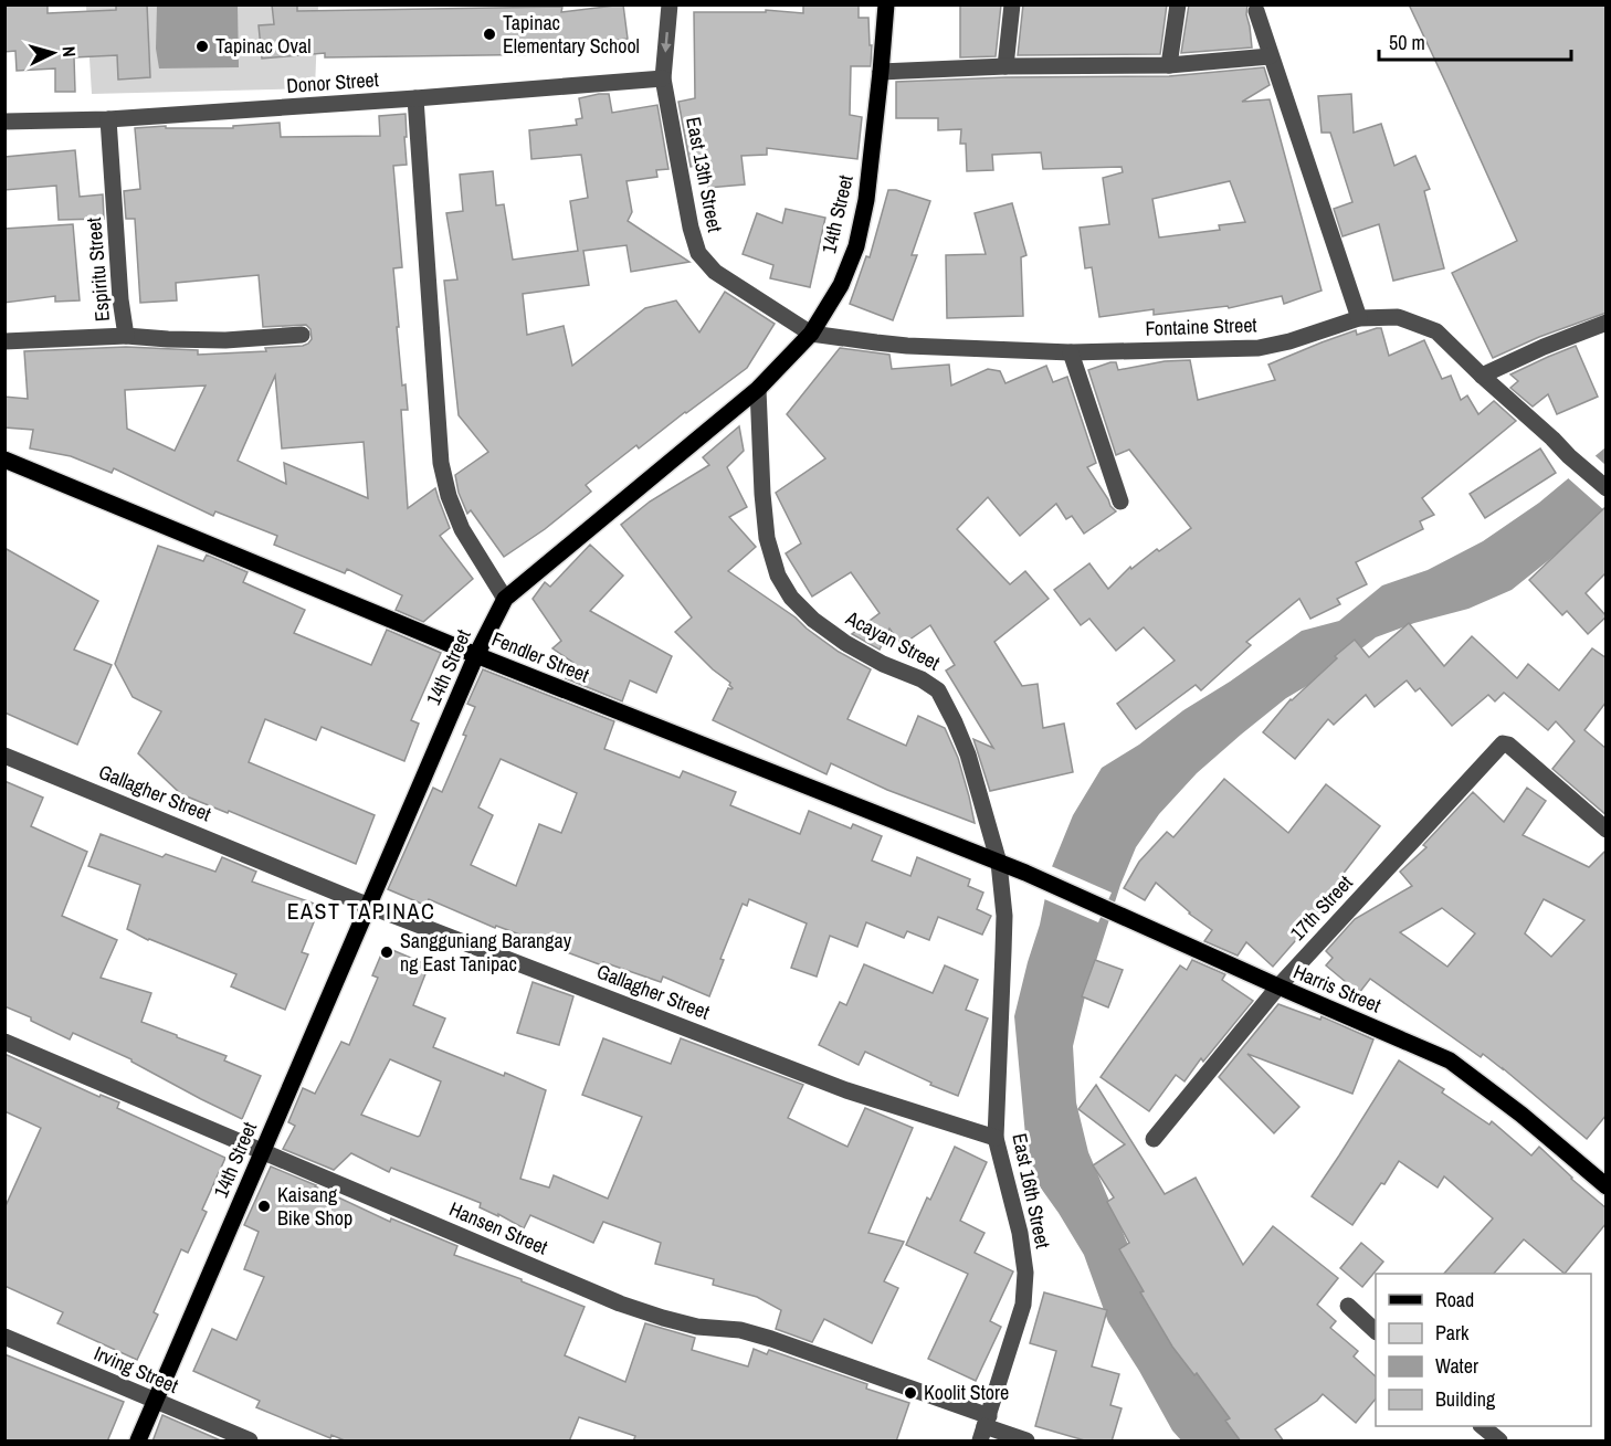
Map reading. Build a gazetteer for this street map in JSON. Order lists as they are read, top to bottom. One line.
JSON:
{"streets":{"main road":["14th Street","Fendler Street","Harris Street"],"street":["Donor Street","East 13th Street","Espiritu Street","Fontaine Street","Acayan Street","Gallagher Street","17th Street","East 16th Street","Hansen Street","Irving Street"]},"crossings":[["Donor Street","East 13th Street"],["Donor Street","Espiritu Street"],["East 13th Street","14th Street"],["East 13th Street","Fontaine Street"],["14th Street","Fontaine Street"],["14th Street","Acayan Street"],["14th Street","Fendler Street"],["14th Street","Gallagher Street"],["14th Street","Hansen Street"],["14th Street","Irving Street"],["Acayan Street","Fendler Street"],["Acayan Street","East 16th Street"],["Fendler Street","Harris Street"],["Fendler Street","East 16th Street"],["Gallagher Street","East 16th Street"],["17th Street","Harris Street"],["East 16th Street","Hansen Street"]],"districts":["EAST TAPINAC"],"places":["Tapinac Elementary School","Tapinac Oval","Sangguniang Barangay ng East Tanipac","Kaisang Bike Shop","Koolit Store"],"legend":["Road","Park","Water","Building"],"scale_bar":"50 m","north":"right"}
